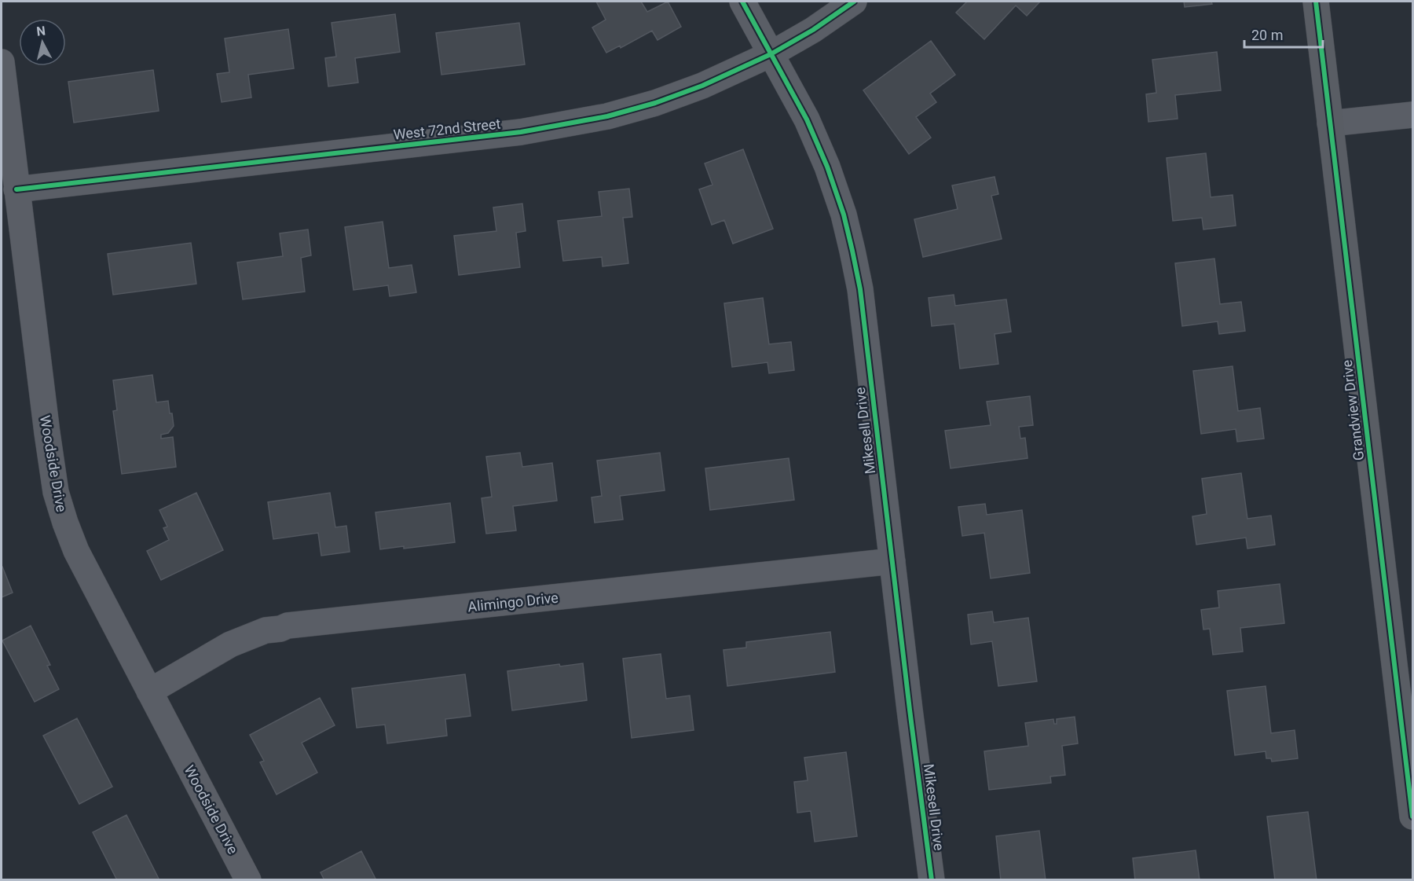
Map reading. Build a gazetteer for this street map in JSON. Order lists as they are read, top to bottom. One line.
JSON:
{"streets":{"main road":["Grandview Drive"],"street":["West 72nd Street","Mikesell Drive","Woodside Drive","Alimingo Drive"]},"crossings":[["West 72nd Street","Mikesell Drive"],["West 72nd Street","Woodside Drive"],["Mikesell Drive","Alimingo Drive"],["Woodside Drive","Alimingo Drive"]],"scale_bar":"20 m","north":"top"}
